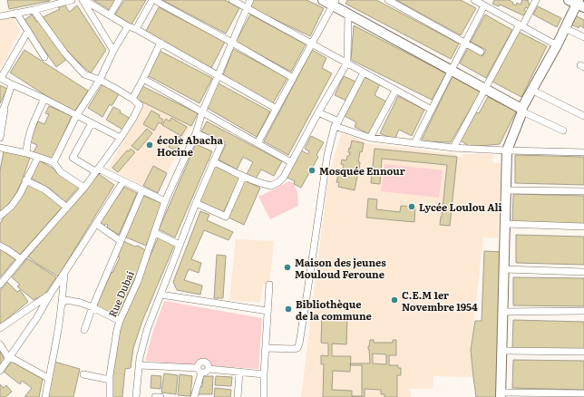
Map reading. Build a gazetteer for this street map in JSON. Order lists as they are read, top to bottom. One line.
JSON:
{"streets":{"street":["Rue Dubai"]},"places":["école Abacha Hocine","Mosquée Ennour","Lycée Loulou Ali","Maison des jeunes Mouloud Feroune","C.E.M 1er Novembre 1954","Bibliothèque de la commune"]}
